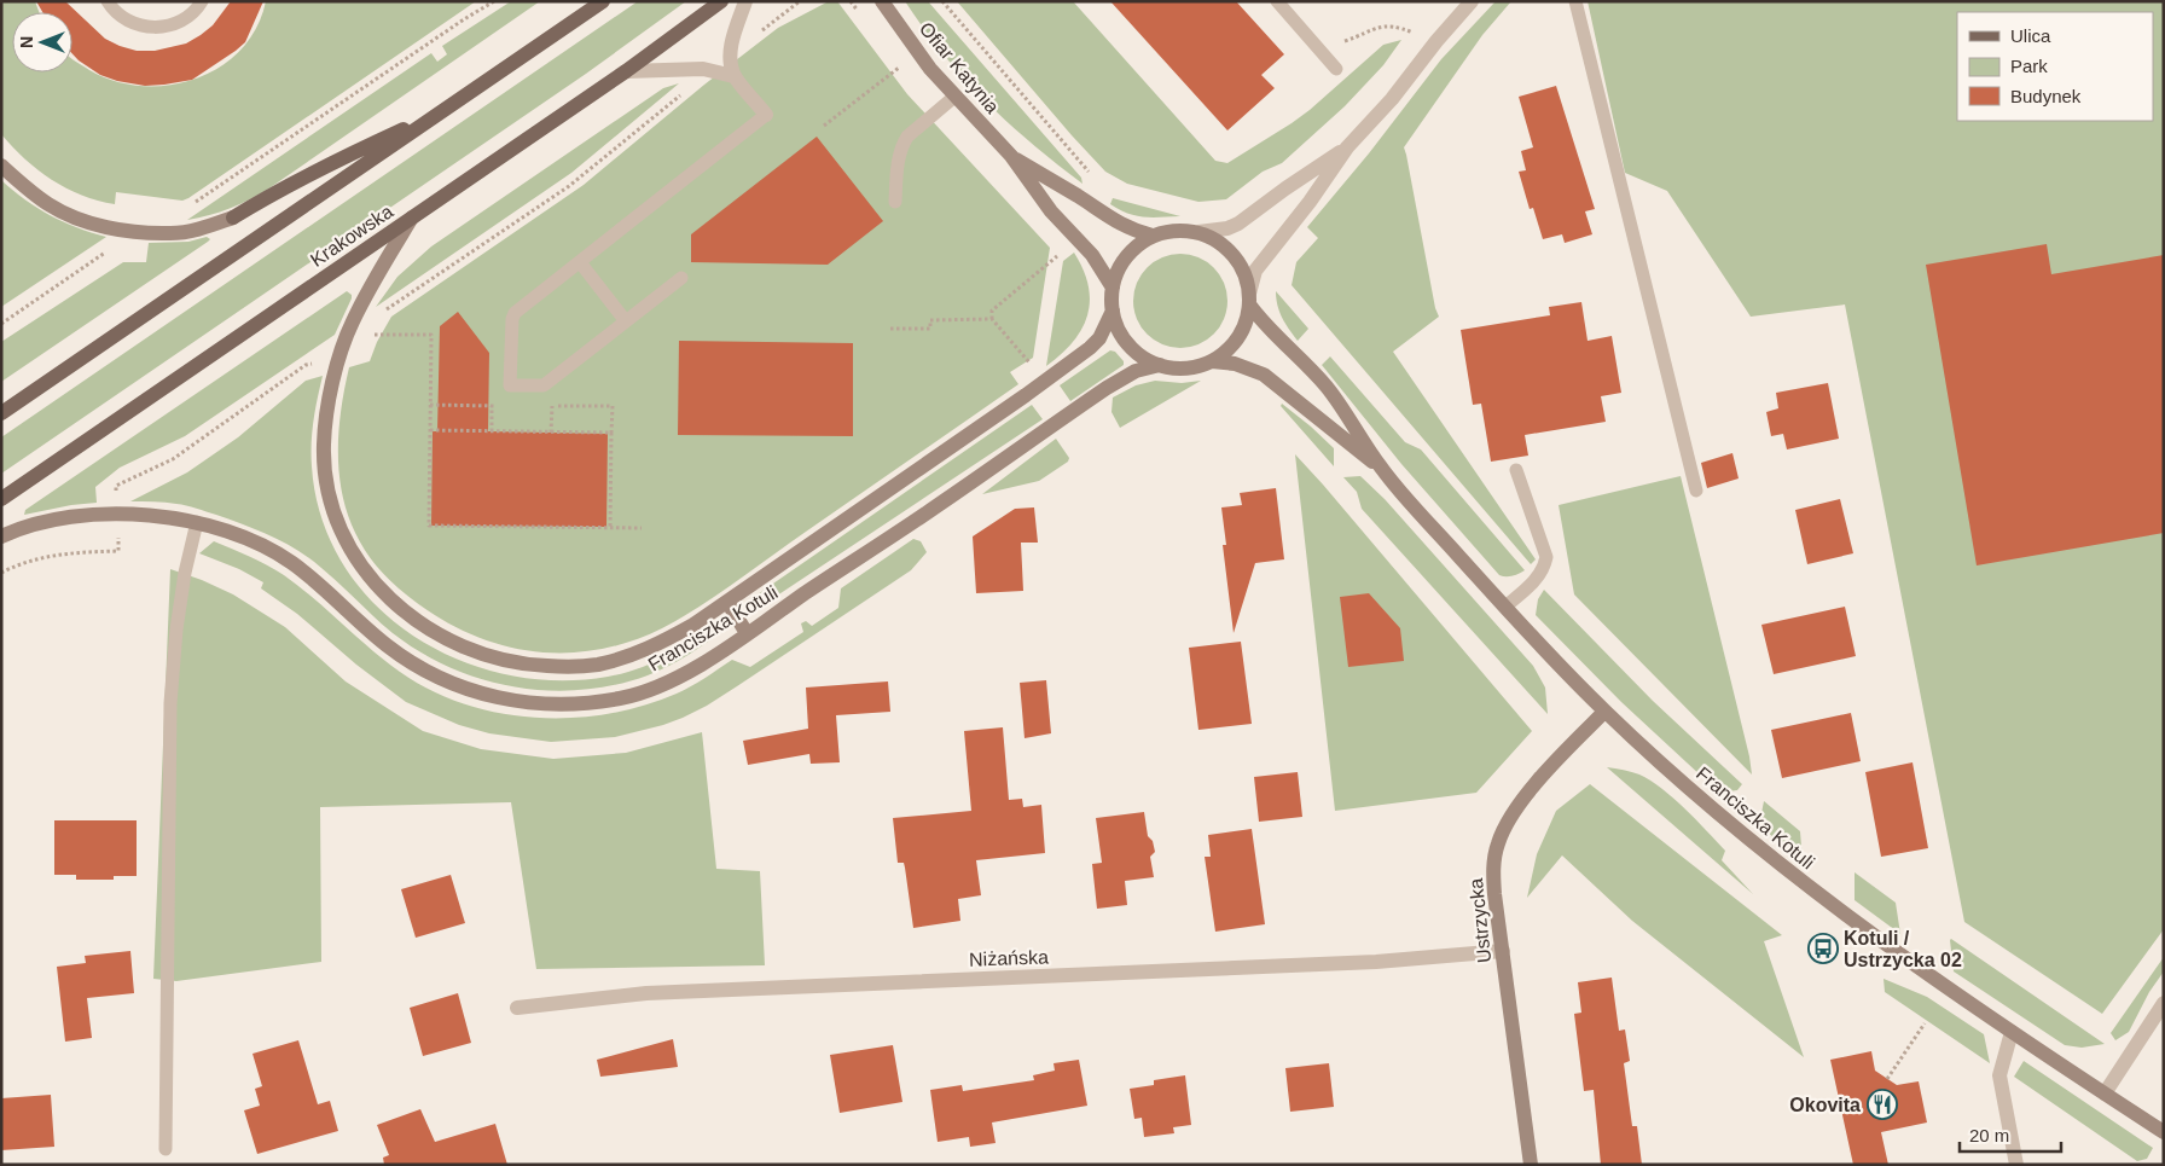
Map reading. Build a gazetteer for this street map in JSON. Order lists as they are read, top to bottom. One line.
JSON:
{"streets":{"main road":["Krakowska"],"street":["Ofiar Katynia","Franciszka Kotuli","Ustrzycka","Niżańska"]},"crossings":[["Ofiar Katynia","Franciszka Kotuli"],["Krakowska","Franciszka Kotuli"],["Franciszka Kotuli","Ustrzycka"],["Ustrzycka","Niżańska"]],"places":{"bus stop":["Kotuli / Ustrzycka 02"],"restaurant":["Okovita"]},"legend":["Ulica","Park","Budynek"],"scale_bar":"20 m","north":"left"}
